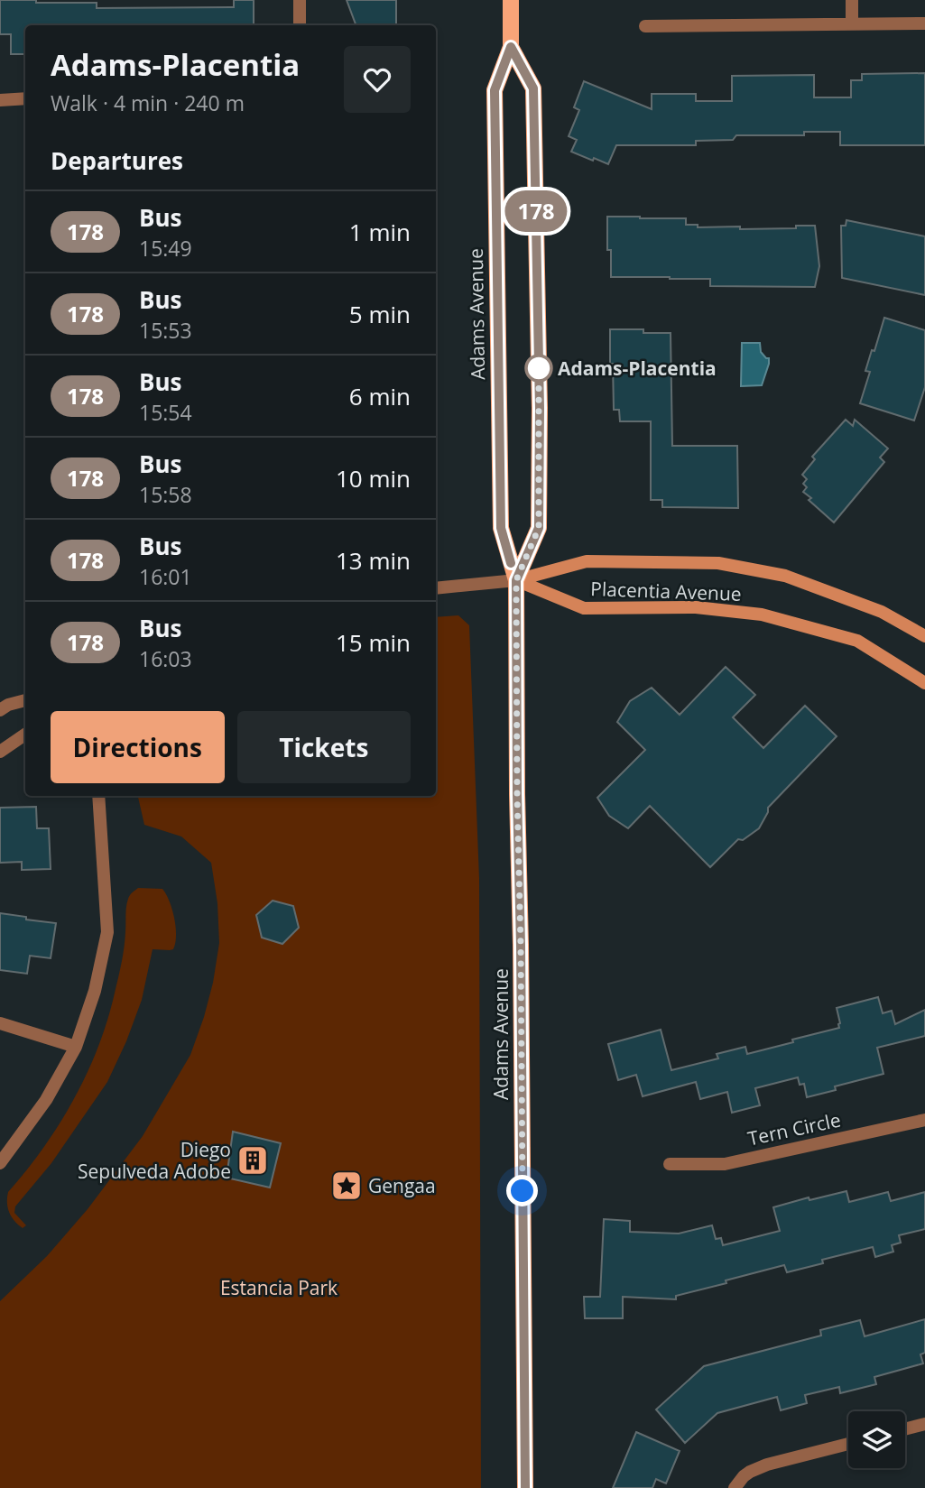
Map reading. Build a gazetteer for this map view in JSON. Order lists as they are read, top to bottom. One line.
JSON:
{"streets":{"main road":["Adams Avenue","Placentia Avenue"],"street":["Tern Circle"]},"crossings":[["Adams Avenue","Placentia Avenue"]],"parks":["Estancia Park"],"places":{"other":["Adams-Placentia"],"building":["Diego Sepulveda Adobe"],"place":["Gengaa"]},"lines":["bus line 178"],"page":{"on_map":"178","heading":[["Adams-Placentia","Walk · 4 min · 240 m"],"Departures"],"list":[{"mark":"178","name":"Bus","note":"15:49","value":"1 min"},{"mark":"178","name":"Bus","note":"15:53","value":"5 min"},{"mark":"178","name":"Bus","note":"15:54","value":"6 min"},{"mark":"178","name":"Bus","note":"15:58","value":"10 min"},{"mark":"178","name":"Bus","note":"16:01","value":"13 min"},{"mark":"178","name":"Bus","note":"16:03","value":"15 min"}],"buttons":["Directions","Tickets"]}}
